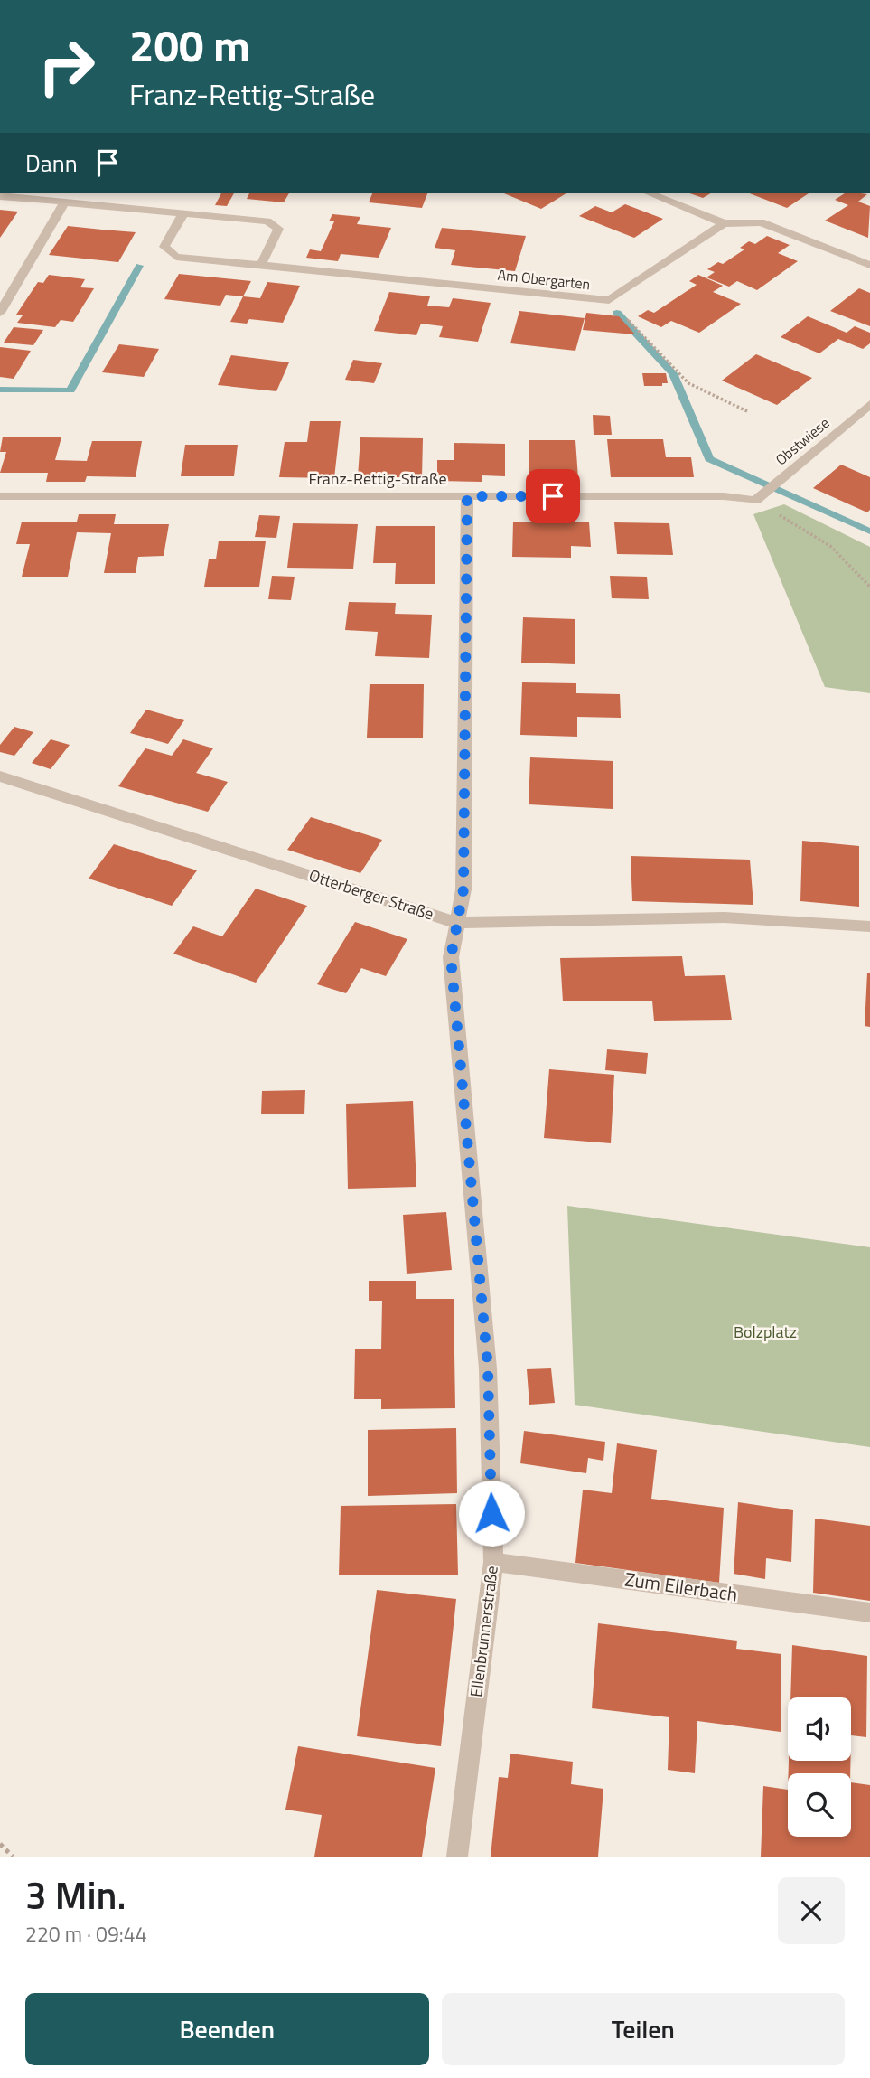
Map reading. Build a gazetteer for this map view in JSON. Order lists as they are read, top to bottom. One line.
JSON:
{"streets":{"street":["Am Obergarten","Obstwiese","Franz-Rettig-Straße","Otterberger Straße","Zum Ellerbach","Ellenbrunnerstraße"]},"crossings":[["Obstwiese","Franz-Rettig-Straße"],["Franz-Rettig-Straße","Ellenbrunnerstraße"],["Otterberger Straße","Ellenbrunnerstraße"],["Zum Ellerbach","Ellenbrunnerstraße"]],"parks":["Bolzplatz"],"page":{"turn":["200 m","Franz-Rettig-Straße"],"then":"Dann","heading":["3 Min.","220 m · 09:44"],"buttons":["Beenden","Teilen"]}}
